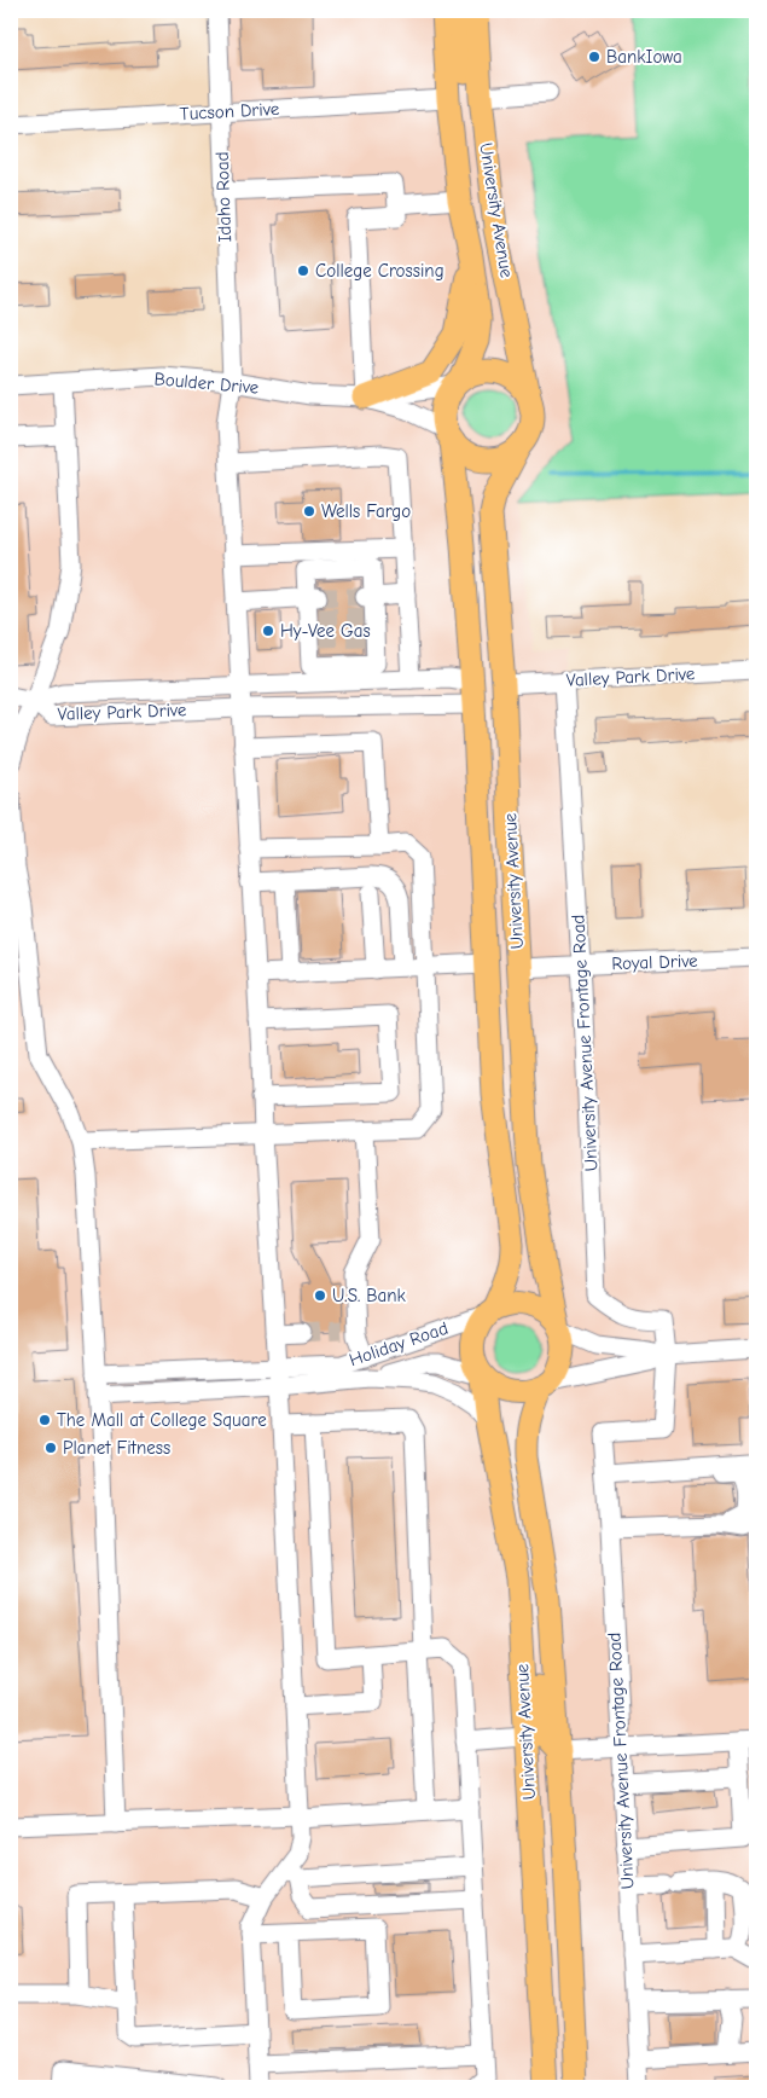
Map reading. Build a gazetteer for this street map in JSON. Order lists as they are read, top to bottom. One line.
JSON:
{"streets":{"main road":["University Avenue"],"street":["Tucson Drive","Idaho Road","Boulder Drive","Valley Park Drive","Royal Drive","University Avenue Frontage Road","Holiday Road"]},"crossings":[["Tucson Drive","Idaho Road"],["Tucson Drive","University Avenue"],["Idaho Road","Boulder Drive"],["Idaho Road","Valley Park Drive"],["Idaho Road","Holiday Road"],["University Avenue","Boulder Drive"],["University Avenue","Valley Park Drive"],["University Avenue","Royal Drive"],["University Avenue","Holiday Road"],["Valley Park Drive","University Avenue Frontage Road"],["Royal Drive","University Avenue Frontage Road"]],"places":["BankIowa","College Crossing","Wells Fargo","Hy-Vee Gas","U.S. Bank","The Mall at College Square","Planet Fitness"]}
